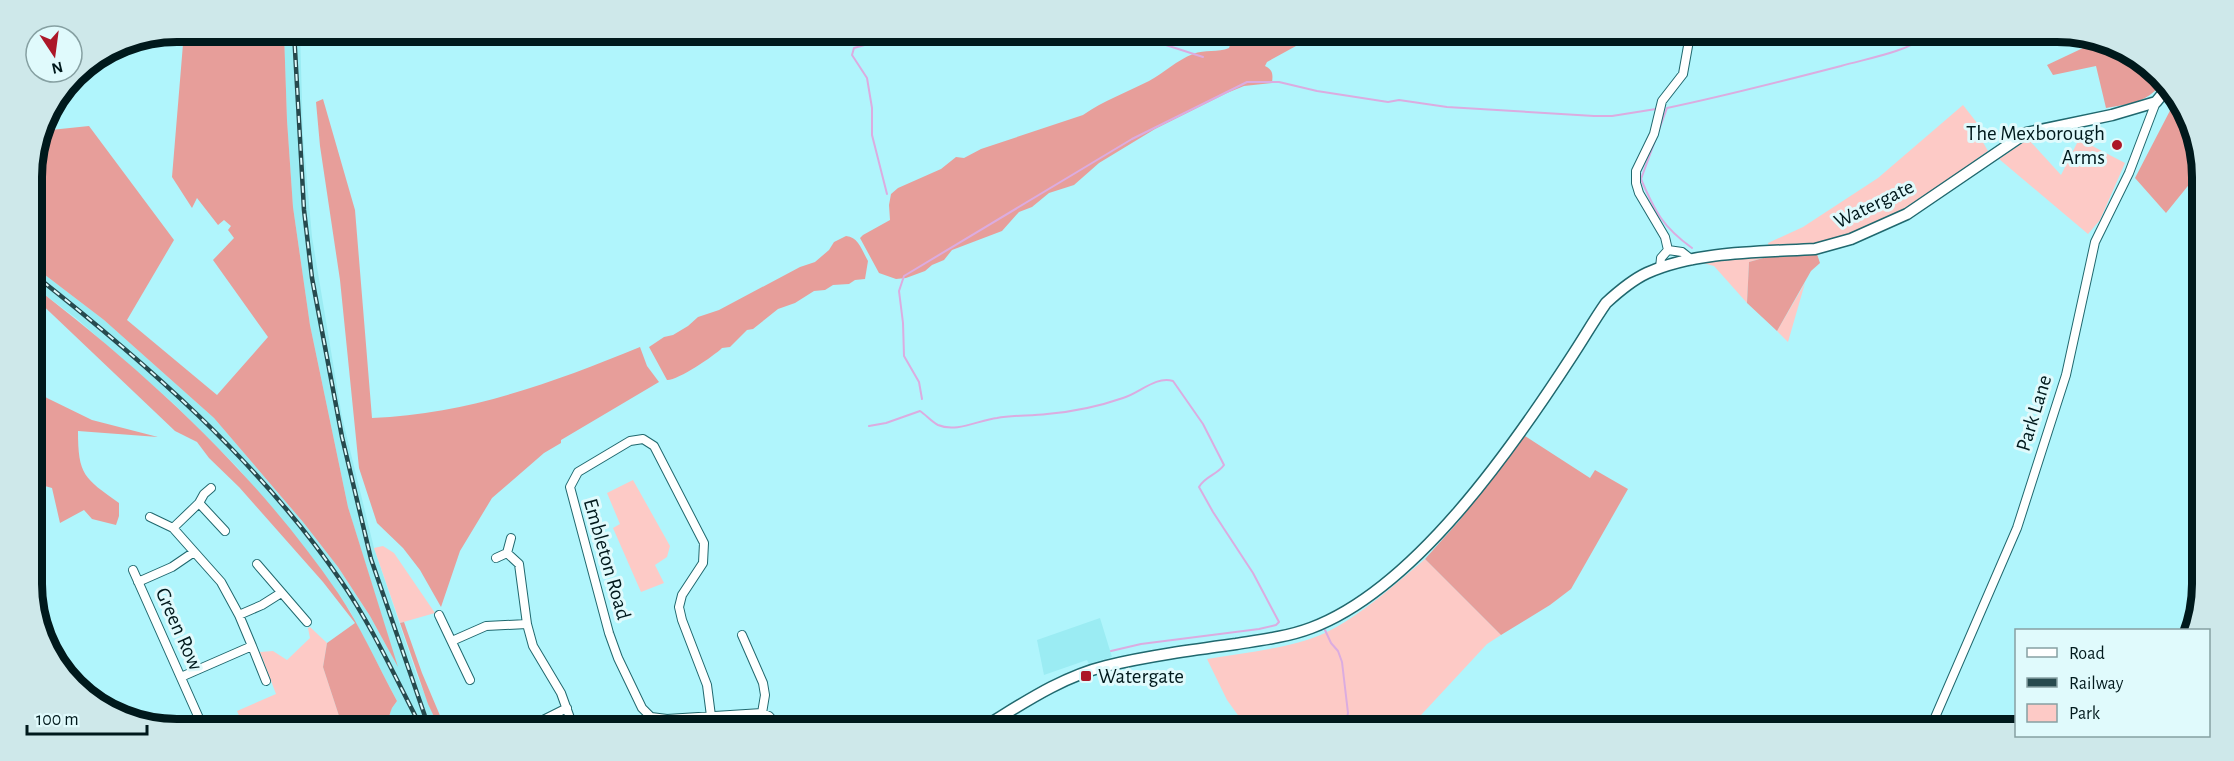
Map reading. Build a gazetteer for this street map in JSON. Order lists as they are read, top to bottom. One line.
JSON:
{"streets":{"main road":["Watergate"],"street":["Park Lane","Embleton Road","Green Row"]},"crossings":[["Watergate","Park Lane"]],"places":{"other":["The Mexborough Arms"],"transit":["Watergate"]},"legend":["Road","Railway","Park"],"scale_bar":"100 m","north":"bottom"}
